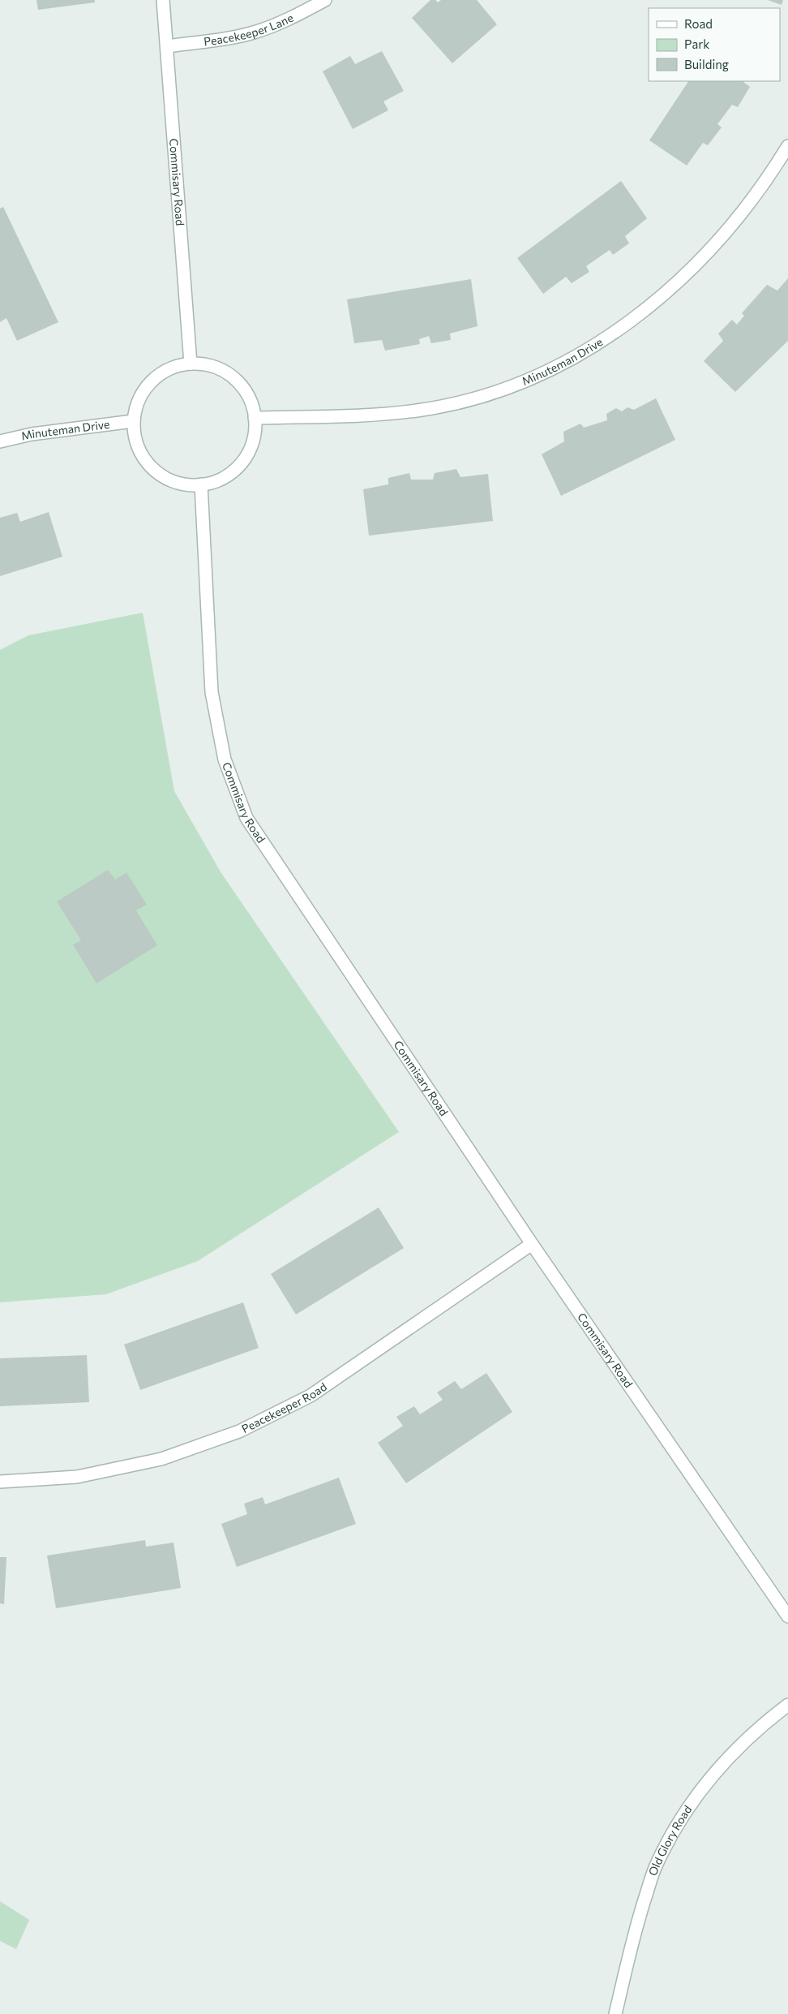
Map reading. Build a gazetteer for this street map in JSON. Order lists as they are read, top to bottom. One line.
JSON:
{"streets":{"street":["Peacekeeper Lane","Commisary Road","Minuteman Drive","Peacekeeper Road","Old Glory Road"]},"crossings":[["Peacekeeper Lane","Commisary Road"],["Commisary Road","Minuteman Drive"],["Commisary Road","Peacekeeper Road"]],"legend":["Road","Park","Building"]}
